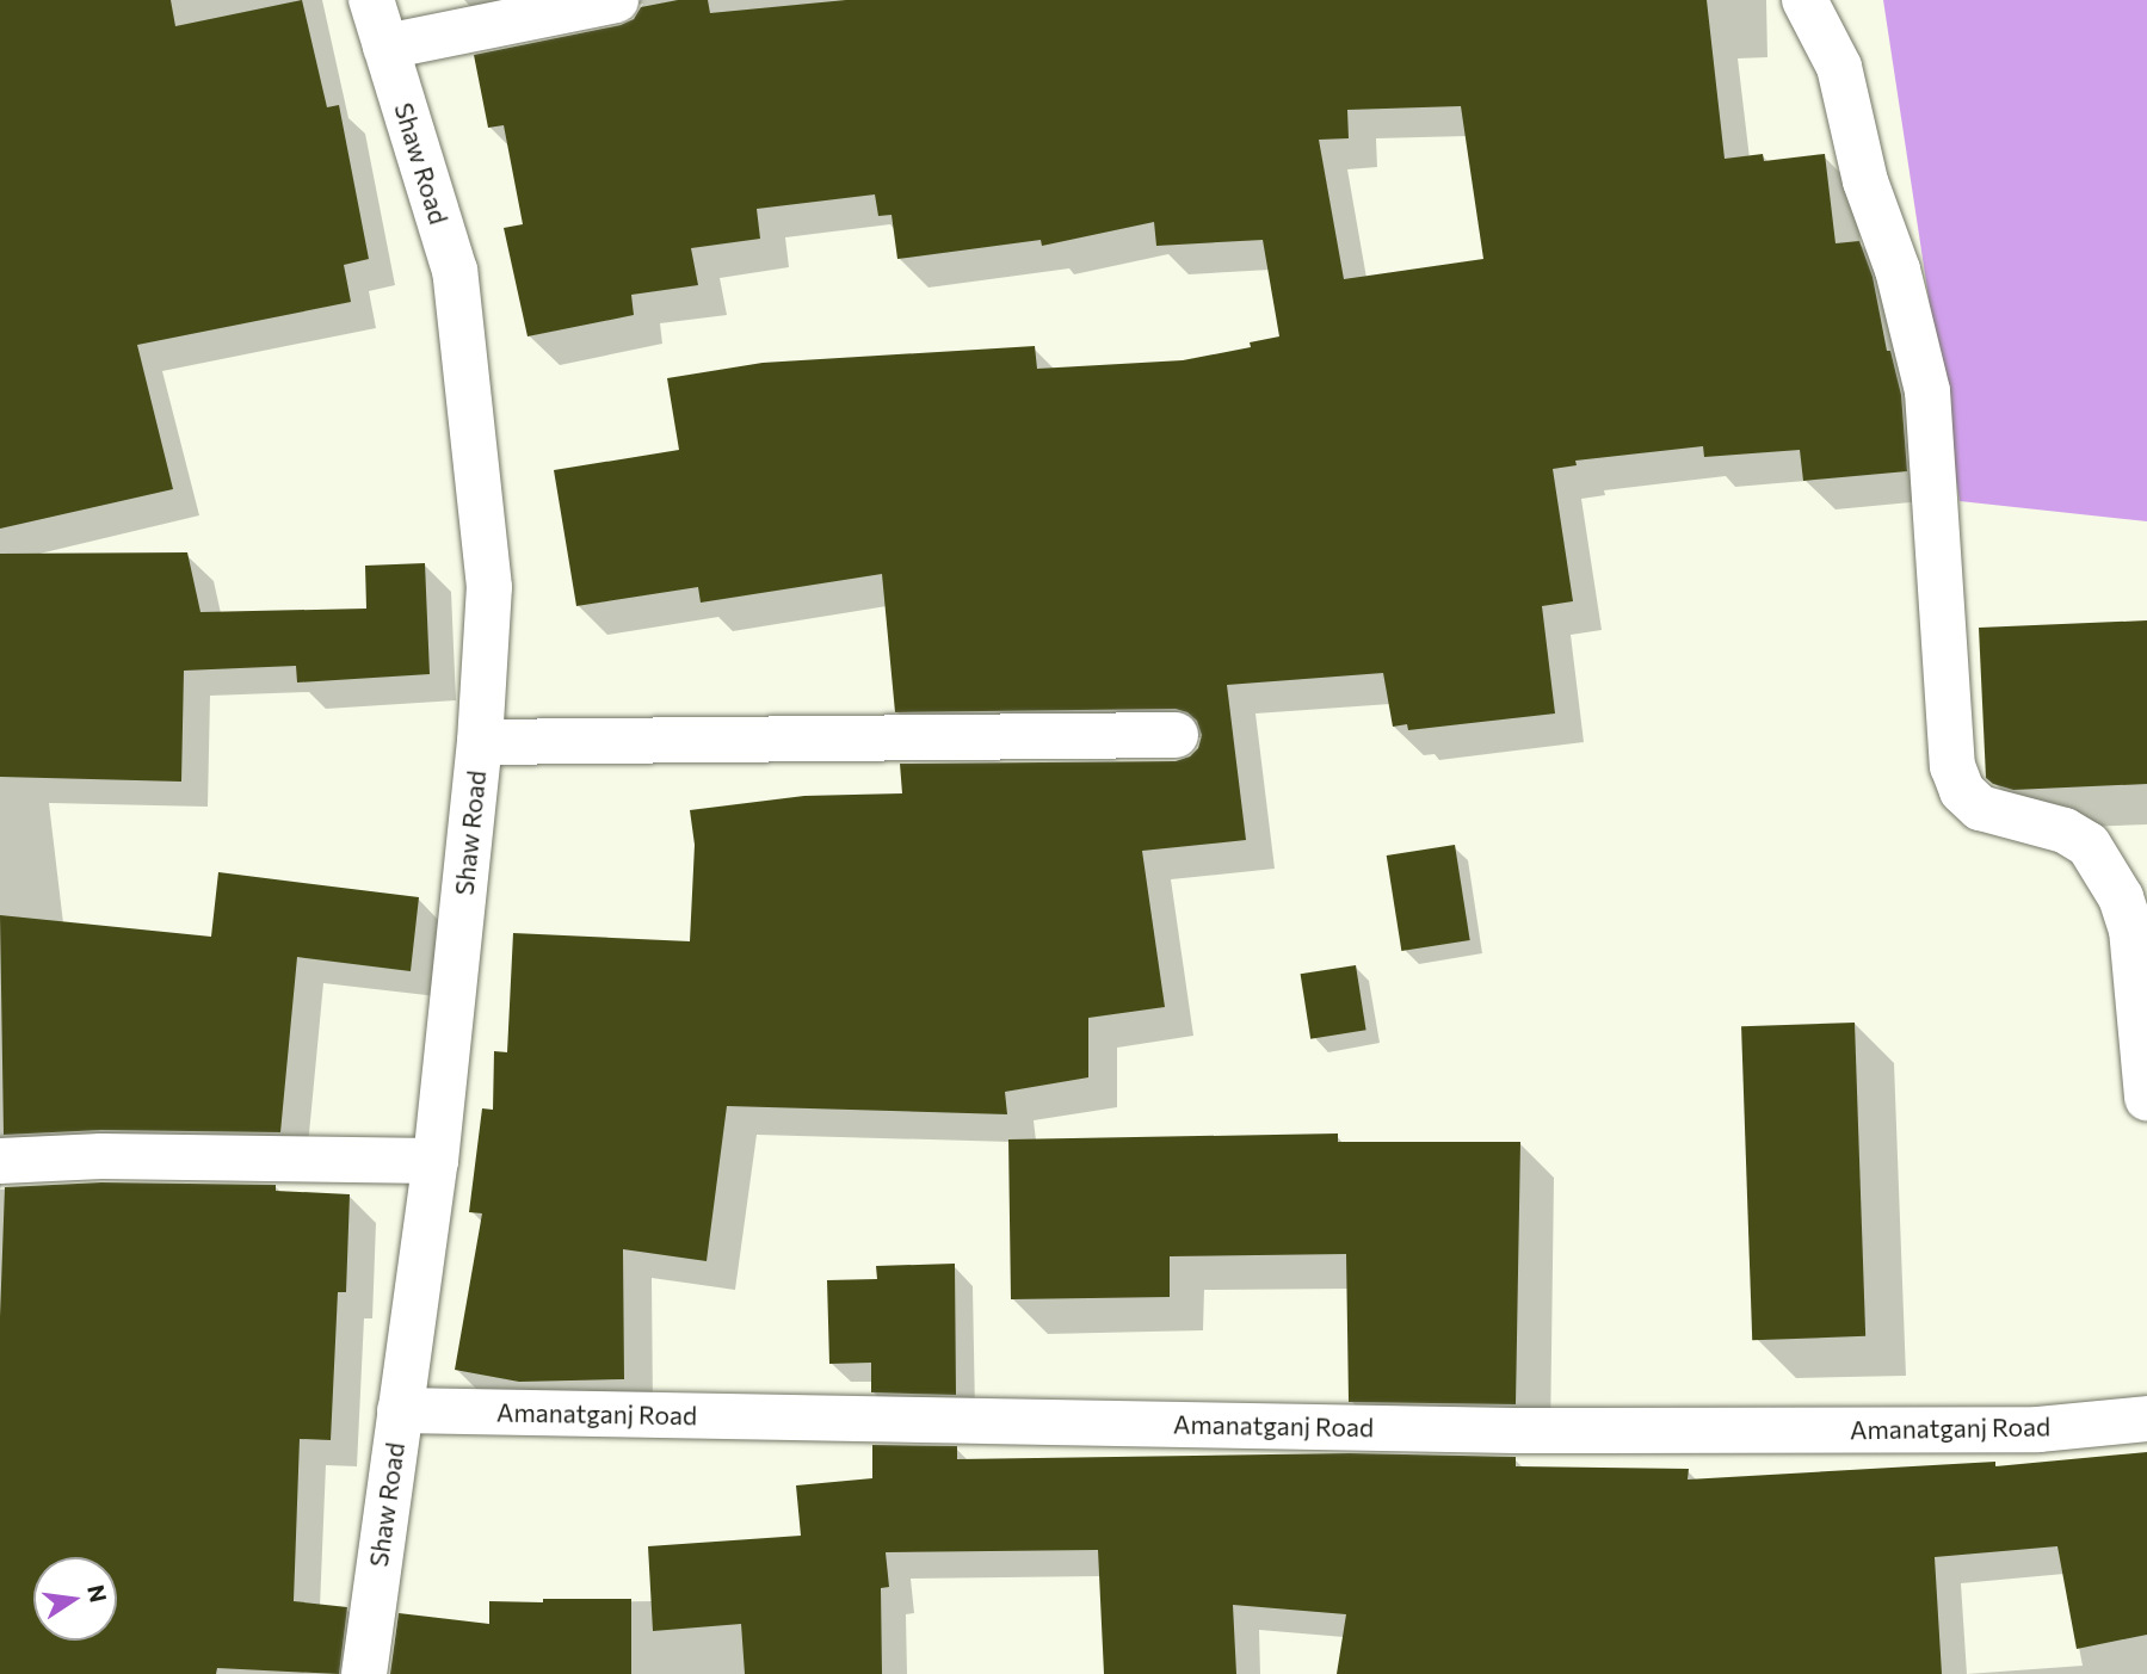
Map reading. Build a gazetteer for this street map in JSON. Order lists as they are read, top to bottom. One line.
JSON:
{"streets":{"main road":["Shaw Road","Amanatganj Road"]},"crossings":[["Shaw Road","Amanatganj Road"]],"north":"right"}
